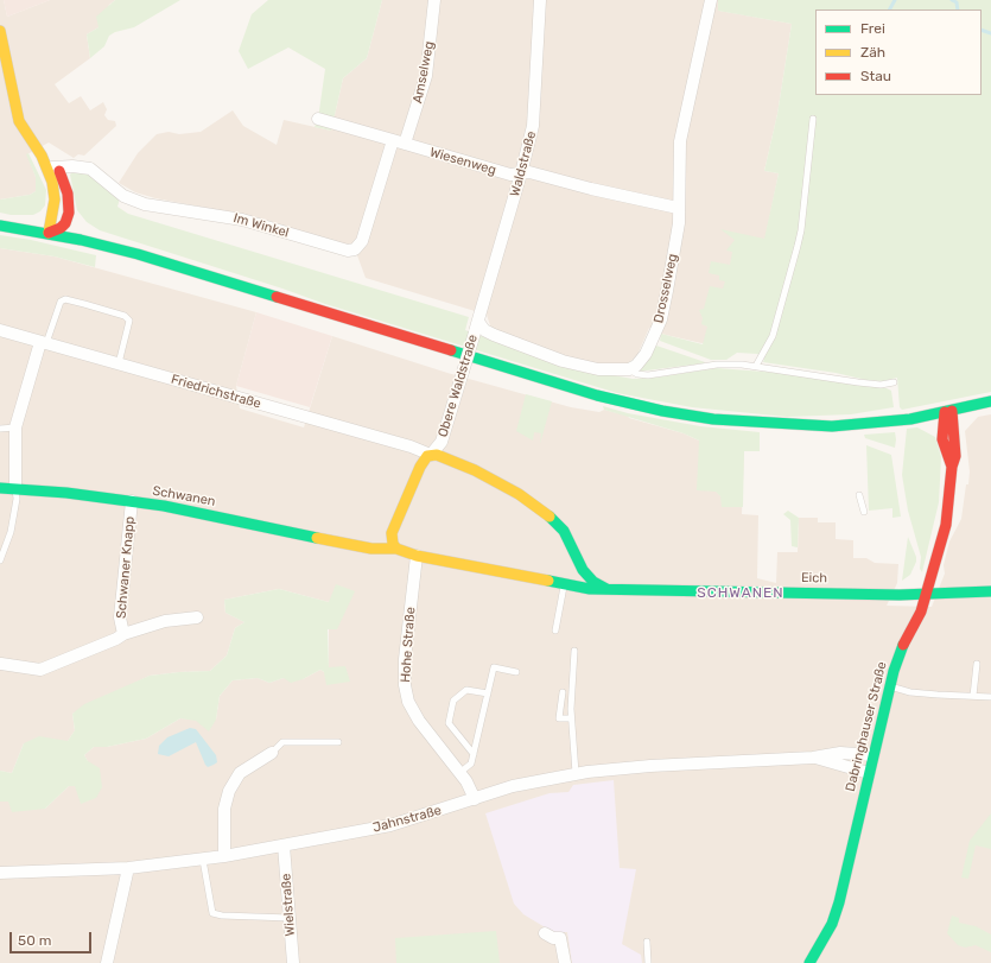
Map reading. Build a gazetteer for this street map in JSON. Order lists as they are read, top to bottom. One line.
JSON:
{"streets":{"main road":["Obere Waldstraße","Schwanen","Eich","Dabringhauser Straße"],"street":["Amselweg","Wiesenweg","Waldstraße","Im Winkel","Drosselweg","Friedrichstraße","Schwaner Knapp","Hohe Straße","Jahnstraße","Wielstraße"]},"crossings":[["Amselweg","Wiesenweg"],["Wiesenweg","Waldstraße"],["Waldstraße","Obere Waldstraße"],["Obere Waldstraße","Friedrichstraße"],["Schwanen","Schwaner Knapp"],["Schwanen","Eich"],["Schwanen","Hohe Straße"],["Eich","Dabringhauser Straße"],["Hohe Straße","Jahnstraße"],["Dabringhauser Straße","Jahnstraße"],["Jahnstraße","Wielstraße"]],"districts":["SCHWANEN"],"legend":["Frei","Zäh","Stau"],"scale_bar":"50 m"}
